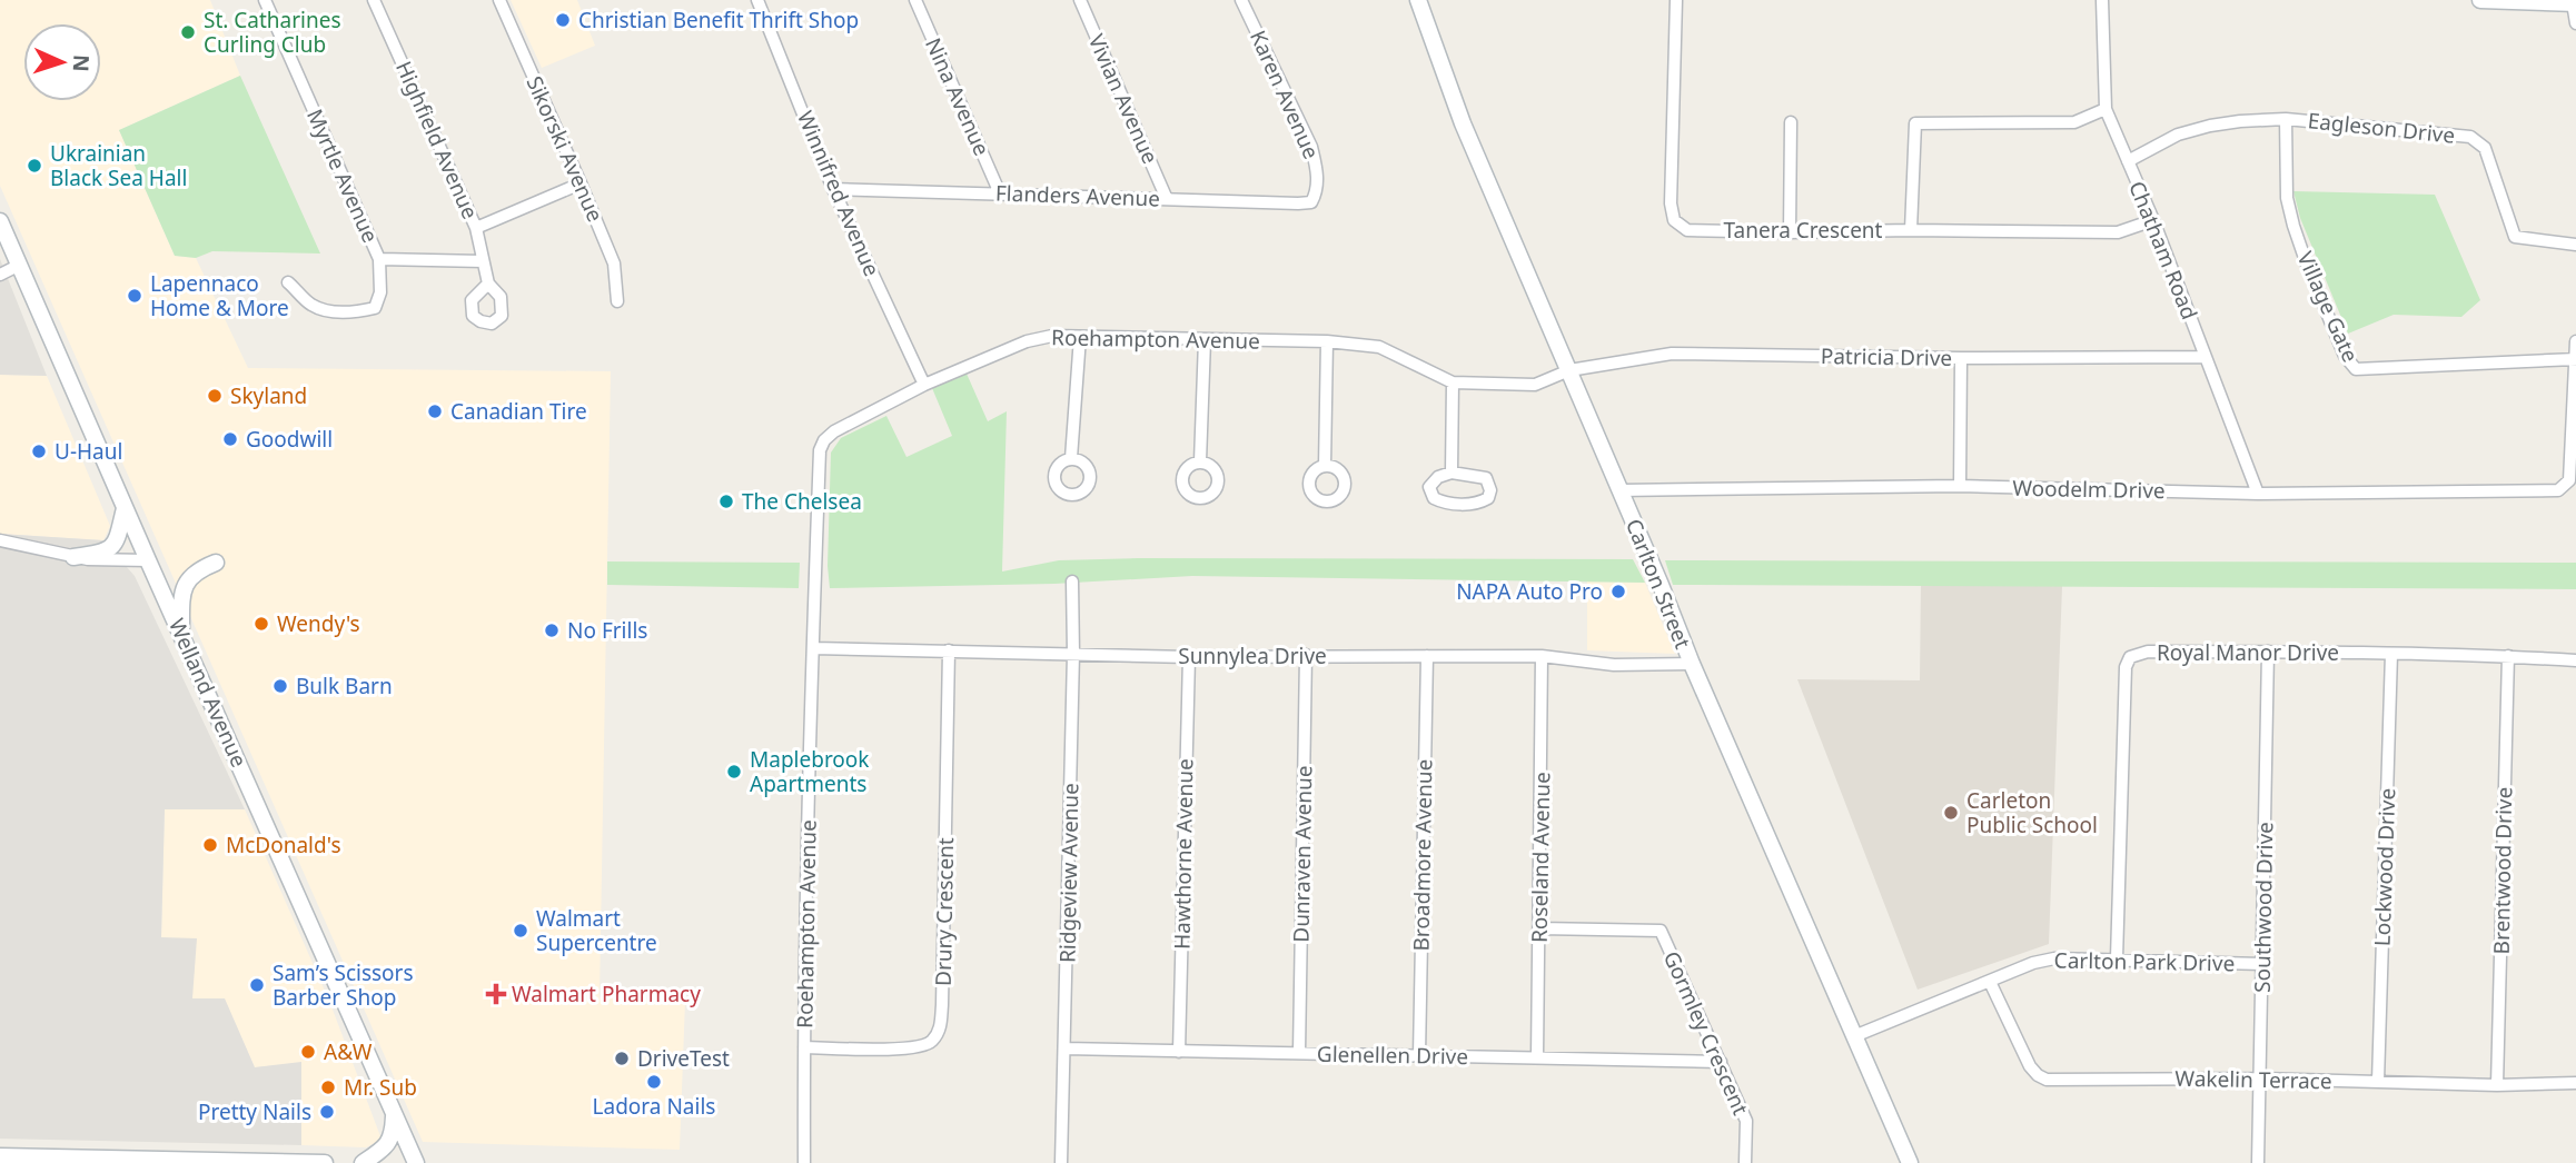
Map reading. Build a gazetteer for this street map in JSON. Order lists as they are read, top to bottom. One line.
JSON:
{"streets":{"main road":["Carlton Street","Welland Avenue"],"street":["Karen Avenue","Nina Avenue","Vivian Avenue","Eagleson Drive","Highfield Avenue","Sikorski Avenue","Myrtle Avenue","Winnifred Avenue","Flanders Avenue","Tanera Crescent","Chatham Road","Village Gate","Roehampton Avenue","Patricia Drive","Woodelm Drive","Royal Manor Drive","Sunnylea Drive","Hawthorne Avenue","Dunraven Avenue","Broadmore Avenue","Roseland Avenue","Lockwood Drive","Brentwood Drive","Ridgeview Avenue","Southwood Drive","Drury Crescent","Carlton Park Drive","Gormley Crescent","Glenellen Drive","Wakelin Terrace"]},"crossings":[["Karen Avenue","Flanders Avenue"],["Nina Avenue","Flanders Avenue"],["Vivian Avenue","Flanders Avenue"],["Eagleson Drive","Chatham Road"],["Eagleson Drive","Village Gate"],["Winnifred Avenue","Flanders Avenue"],["Winnifred Avenue","Roehampton Avenue"],["Tanera Crescent","Chatham Road"],["Chatham Road","Patricia Drive"],["Chatham Road","Woodelm Drive"],["Village Gate","Woodelm Drive"],["Roehampton Avenue","Patricia Drive"],["Roehampton Avenue","Carlton Street"],["Roehampton Avenue","Sunnylea Drive"],["Roehampton Avenue","Drury Crescent"],["Patricia Drive","Carlton Street"],["Woodelm Drive","Carlton Street"],["Carlton Street","Sunnylea Drive"],["Carlton Street","Carlton Park Drive"],["Royal Manor Drive","Lockwood Drive"],["Royal Manor Drive","Brentwood Drive"],["Royal Manor Drive","Southwood Drive"],["Royal Manor Drive","Carlton Park Drive"],["Sunnylea Drive","Hawthorne Avenue"],["Sunnylea Drive","Dunraven Avenue"],["Sunnylea Drive","Broadmore Avenue"],["Sunnylea Drive","Roseland Avenue"],["Sunnylea Drive","Ridgeview Avenue"],["Sunnylea Drive","Drury Crescent"],["Hawthorne Avenue","Glenellen Drive"],["Dunraven Avenue","Glenellen Drive"],["Broadmore Avenue","Glenellen Drive"],["Roseland Avenue","Gormley Crescent"],["Roseland Avenue","Glenellen Drive"],["Lockwood Drive","Wakelin Terrace"],["Brentwood Drive","Wakelin Terrace"],["Ridgeview Avenue","Glenellen Drive"],["Southwood Drive","Carlton Park Drive"],["Southwood Drive","Wakelin Terrace"],["Carlton Park Drive","Wakelin Terrace"],["Gormley Crescent","Glenellen Drive"]],"places":{"other":["Christian Benefit Thrift Shop","St. Catharines Curling Club","Ukrainian Black Sea Hall","Lapennaco Home & More","Skyland","Canadian Tire","Goodwill","U-Haul","The Chelsea","NAPA Auto Pro","Wendy's","No Frills","Bulk Barn","Maplebrook Apartments","Carleton Public School","McDonald's","Walmart Supercentre","Sam’s Scissors Barber Shop","A&W","DriveTest","Ladora Nails","Mr. Sub","Pretty Nails"],"health":["Walmart Pharmacy"]},"north":"right"}
